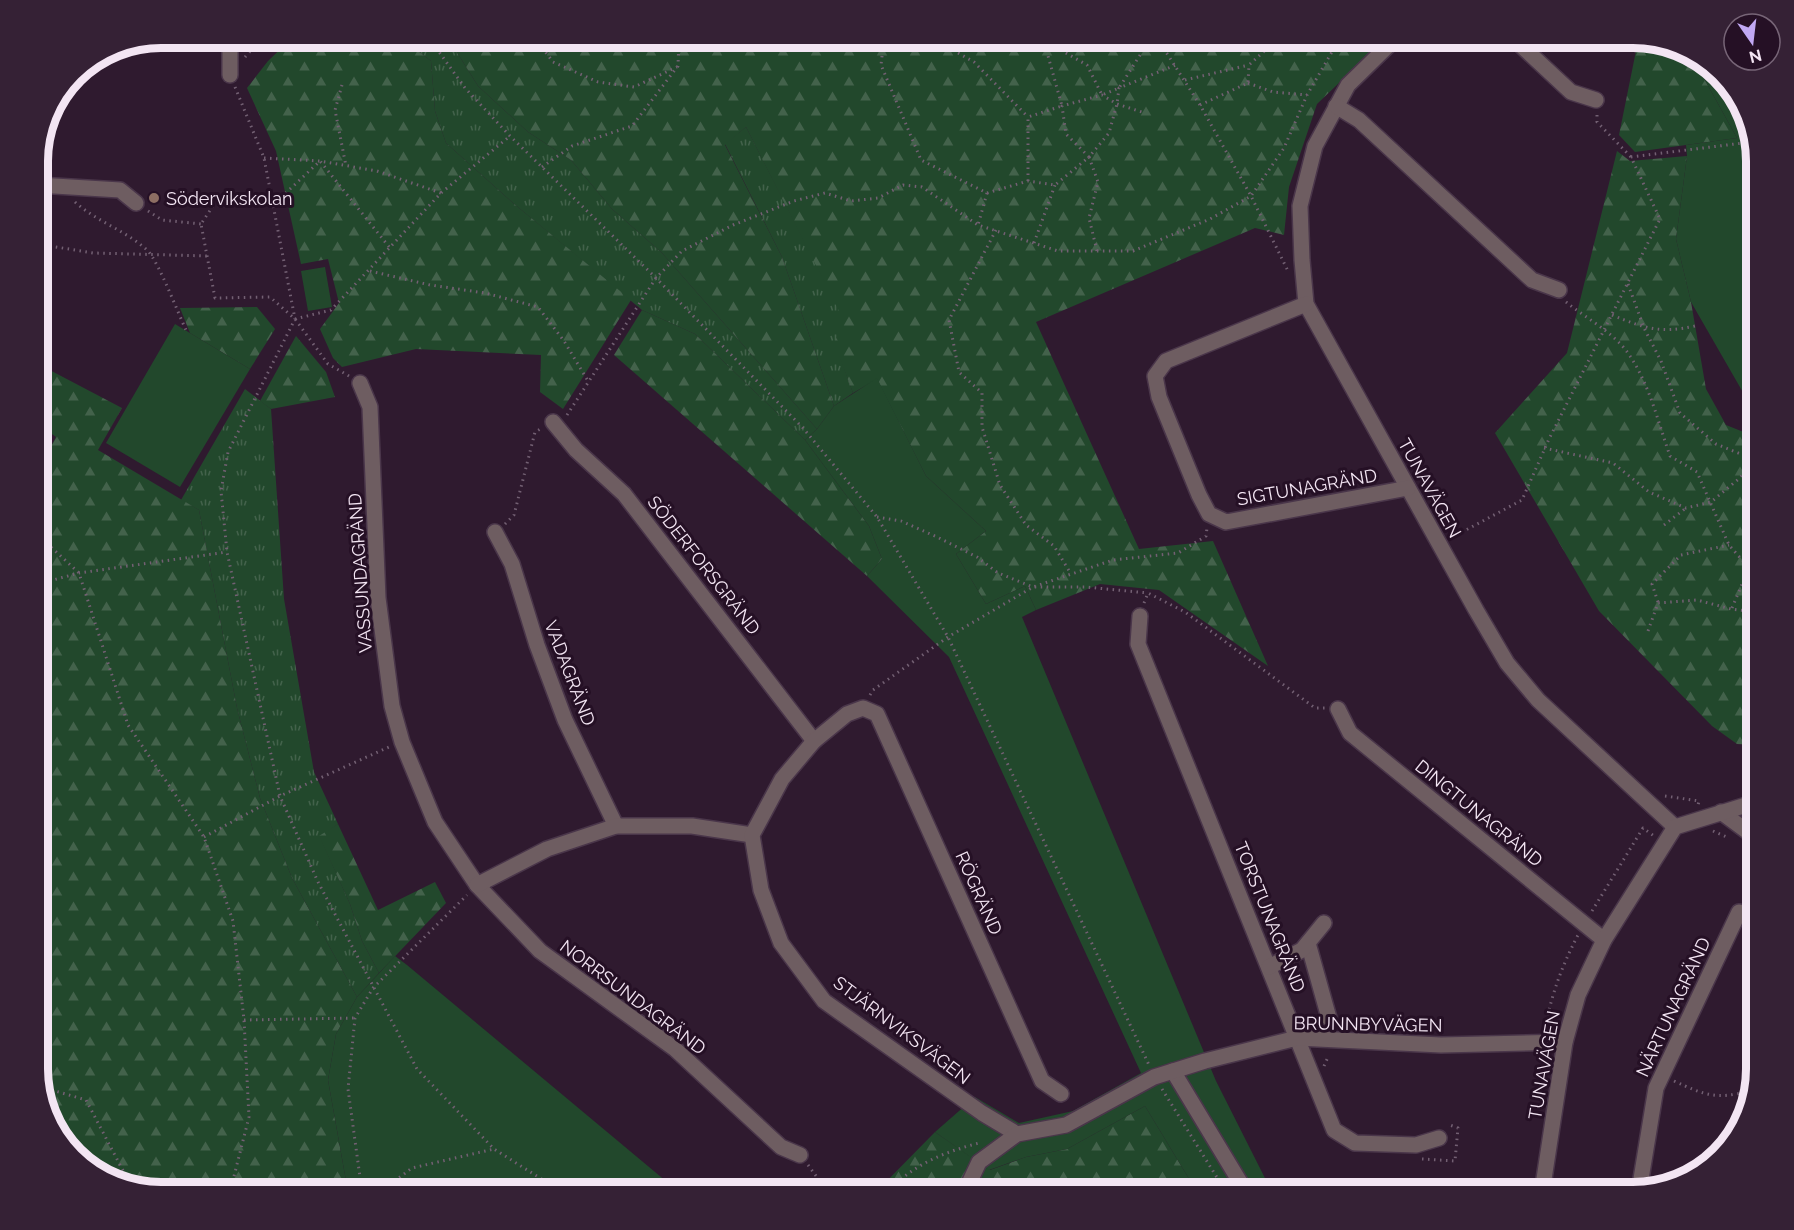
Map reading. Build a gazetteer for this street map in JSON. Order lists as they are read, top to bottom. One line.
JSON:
{"streets":{"street":["SIGTUNAGRÄND","TUNAVÄGEN","SÖDERFORSGRÄND","VASSUNDAGRÄND","VADAGRÄND","DINGTUNAGRÄND","RÖGRÄND","TORSTUNAGRÄND","NORRSUNDAGRÄND","NÄRTUNAGRÄND","BRUNNBYVÄGEN","STJÄRNVIKSVÄGEN"]},"crossings":[["SIGTUNAGRÄND","TUNAVÄGEN"],["TUNAVÄGEN","DINGTUNAGRÄND"],["TUNAVÄGEN","BRUNNBYVÄGEN"],["VASSUNDAGRÄND","NORRSUNDAGRÄND"],["TORSTUNAGRÄND","BRUNNBYVÄGEN"],["BRUNNBYVÄGEN","STJÄRNVIKSVÄGEN"]],"places":["Södervikskolan"],"north":"bottom"}
